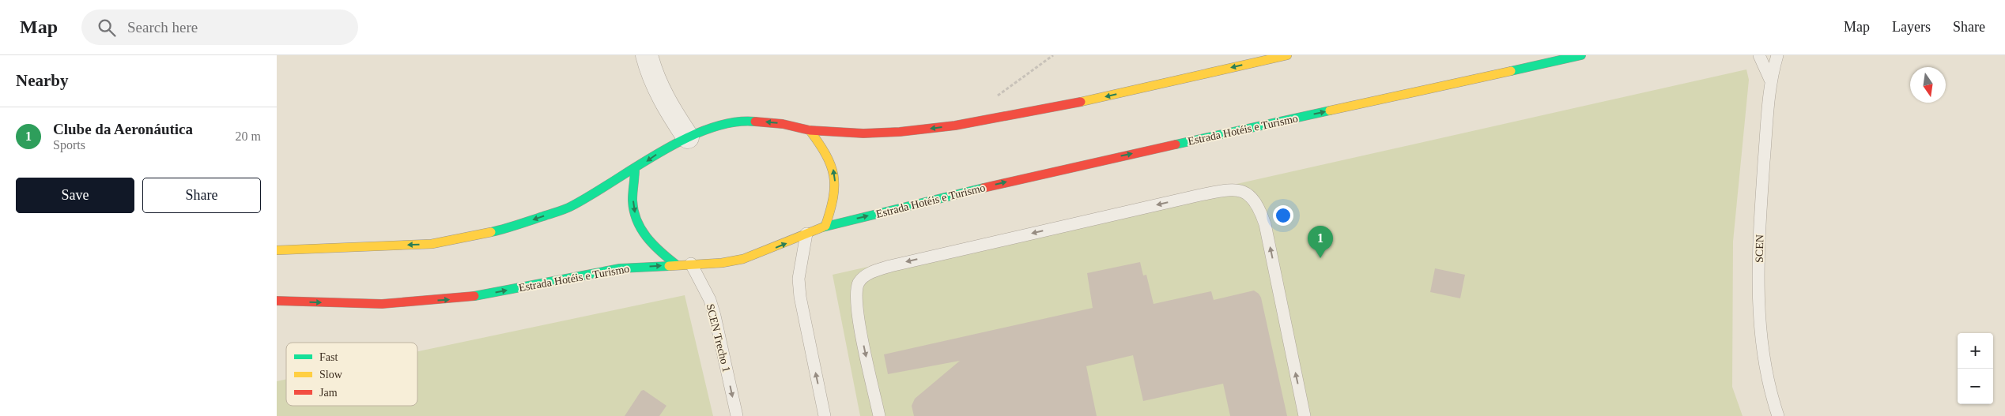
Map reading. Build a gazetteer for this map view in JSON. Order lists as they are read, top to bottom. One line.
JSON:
{"streets":{"main road":["Estrada Hotéis e Turismo"],"lane":["SCEN","SCEN Trecho 1"]},"crossings":[["Estrada Hotéis e Turismo","SCEN Trecho 1"]],"legend":["Fast","Slow","Jam"],"north":"bottom","page":{"header":"Map","search":"Search here","nav":["Map","Layers","Share"],"heading":"Nearby","list":[{"mark":"1","name":"Clube da Aeronáutica","note":"Sports","value":"20 m"}],"buttons":["Save","Share"],"pins":"1","map_buttons":["+","−"]}}
